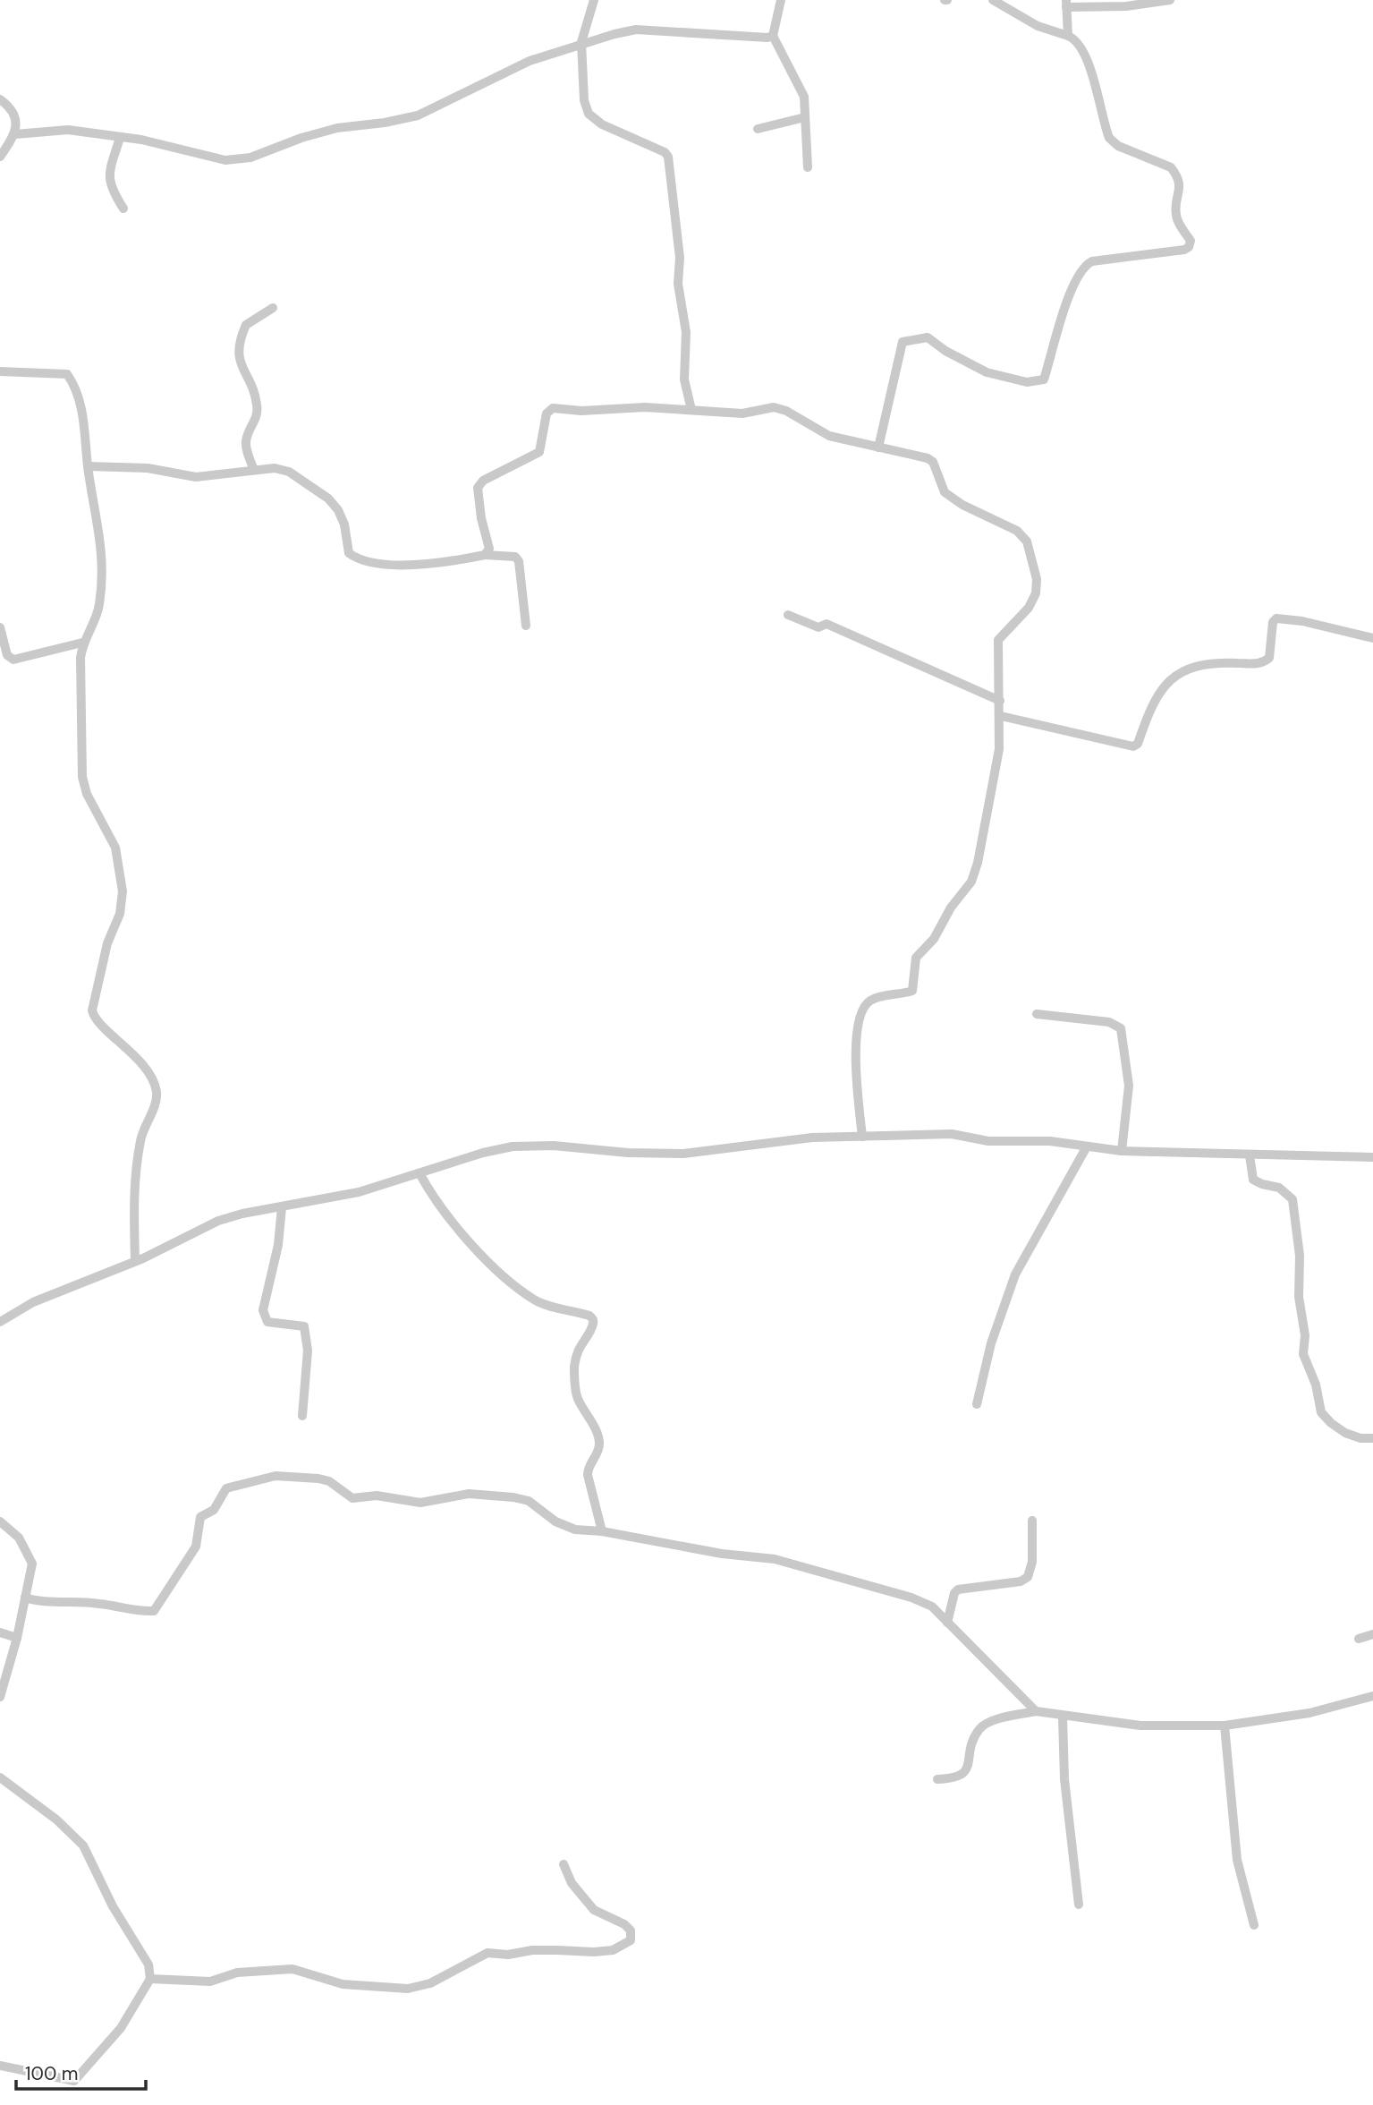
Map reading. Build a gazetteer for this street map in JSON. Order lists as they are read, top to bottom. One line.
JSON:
{"scale_bar":"100 m"}
